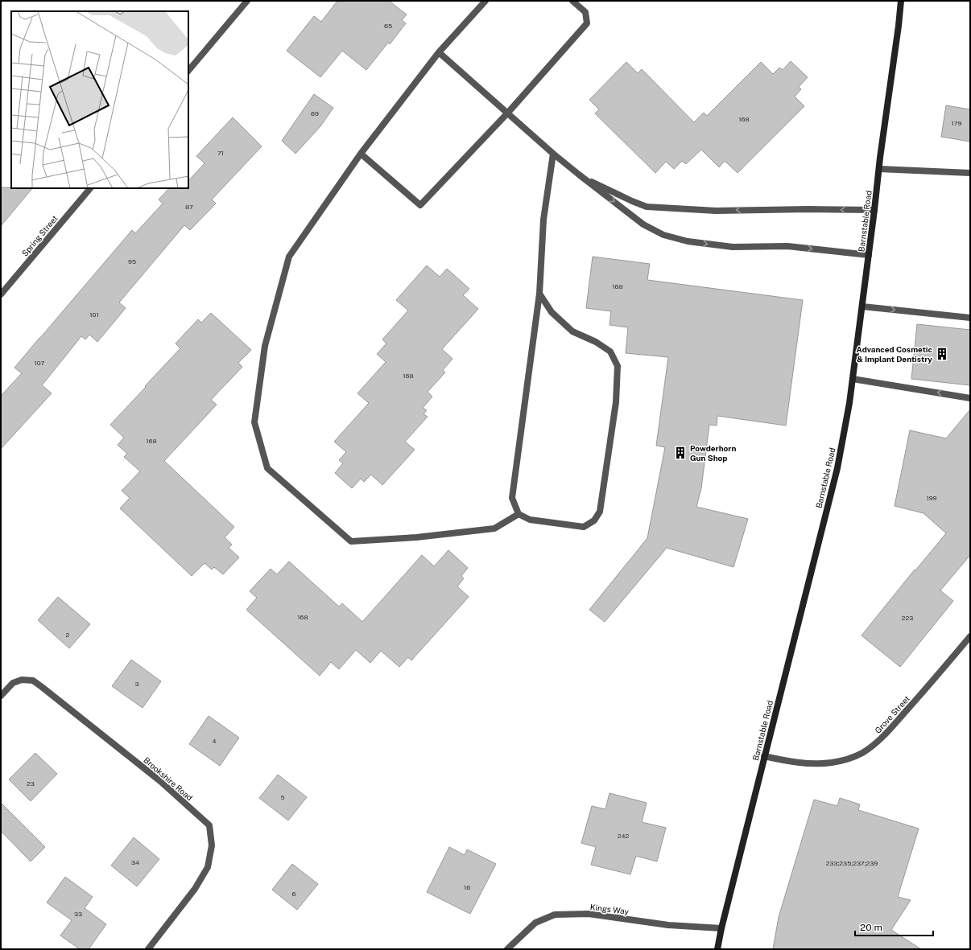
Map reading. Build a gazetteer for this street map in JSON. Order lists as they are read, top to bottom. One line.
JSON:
{"streets":{"main road":["Barnstable Road"],"street":["Spring Street","Grove Street","Brookshire Road","Kings Way"]},"crossings":[["Barnstable Road","Grove Street"],["Barnstable Road","Kings Way"]],"places":{"building":["Advanced Cosmetic & Implant Dentistry","Powderhorn Gun Shop"]},"house_numbers":["65","69","168","179","71","87","95","168","101","107","168","168","199","168","223","2","3","4","23","5","242","34","233;235;237;239","16","6","33"],"scale_bar":"20 m"}
